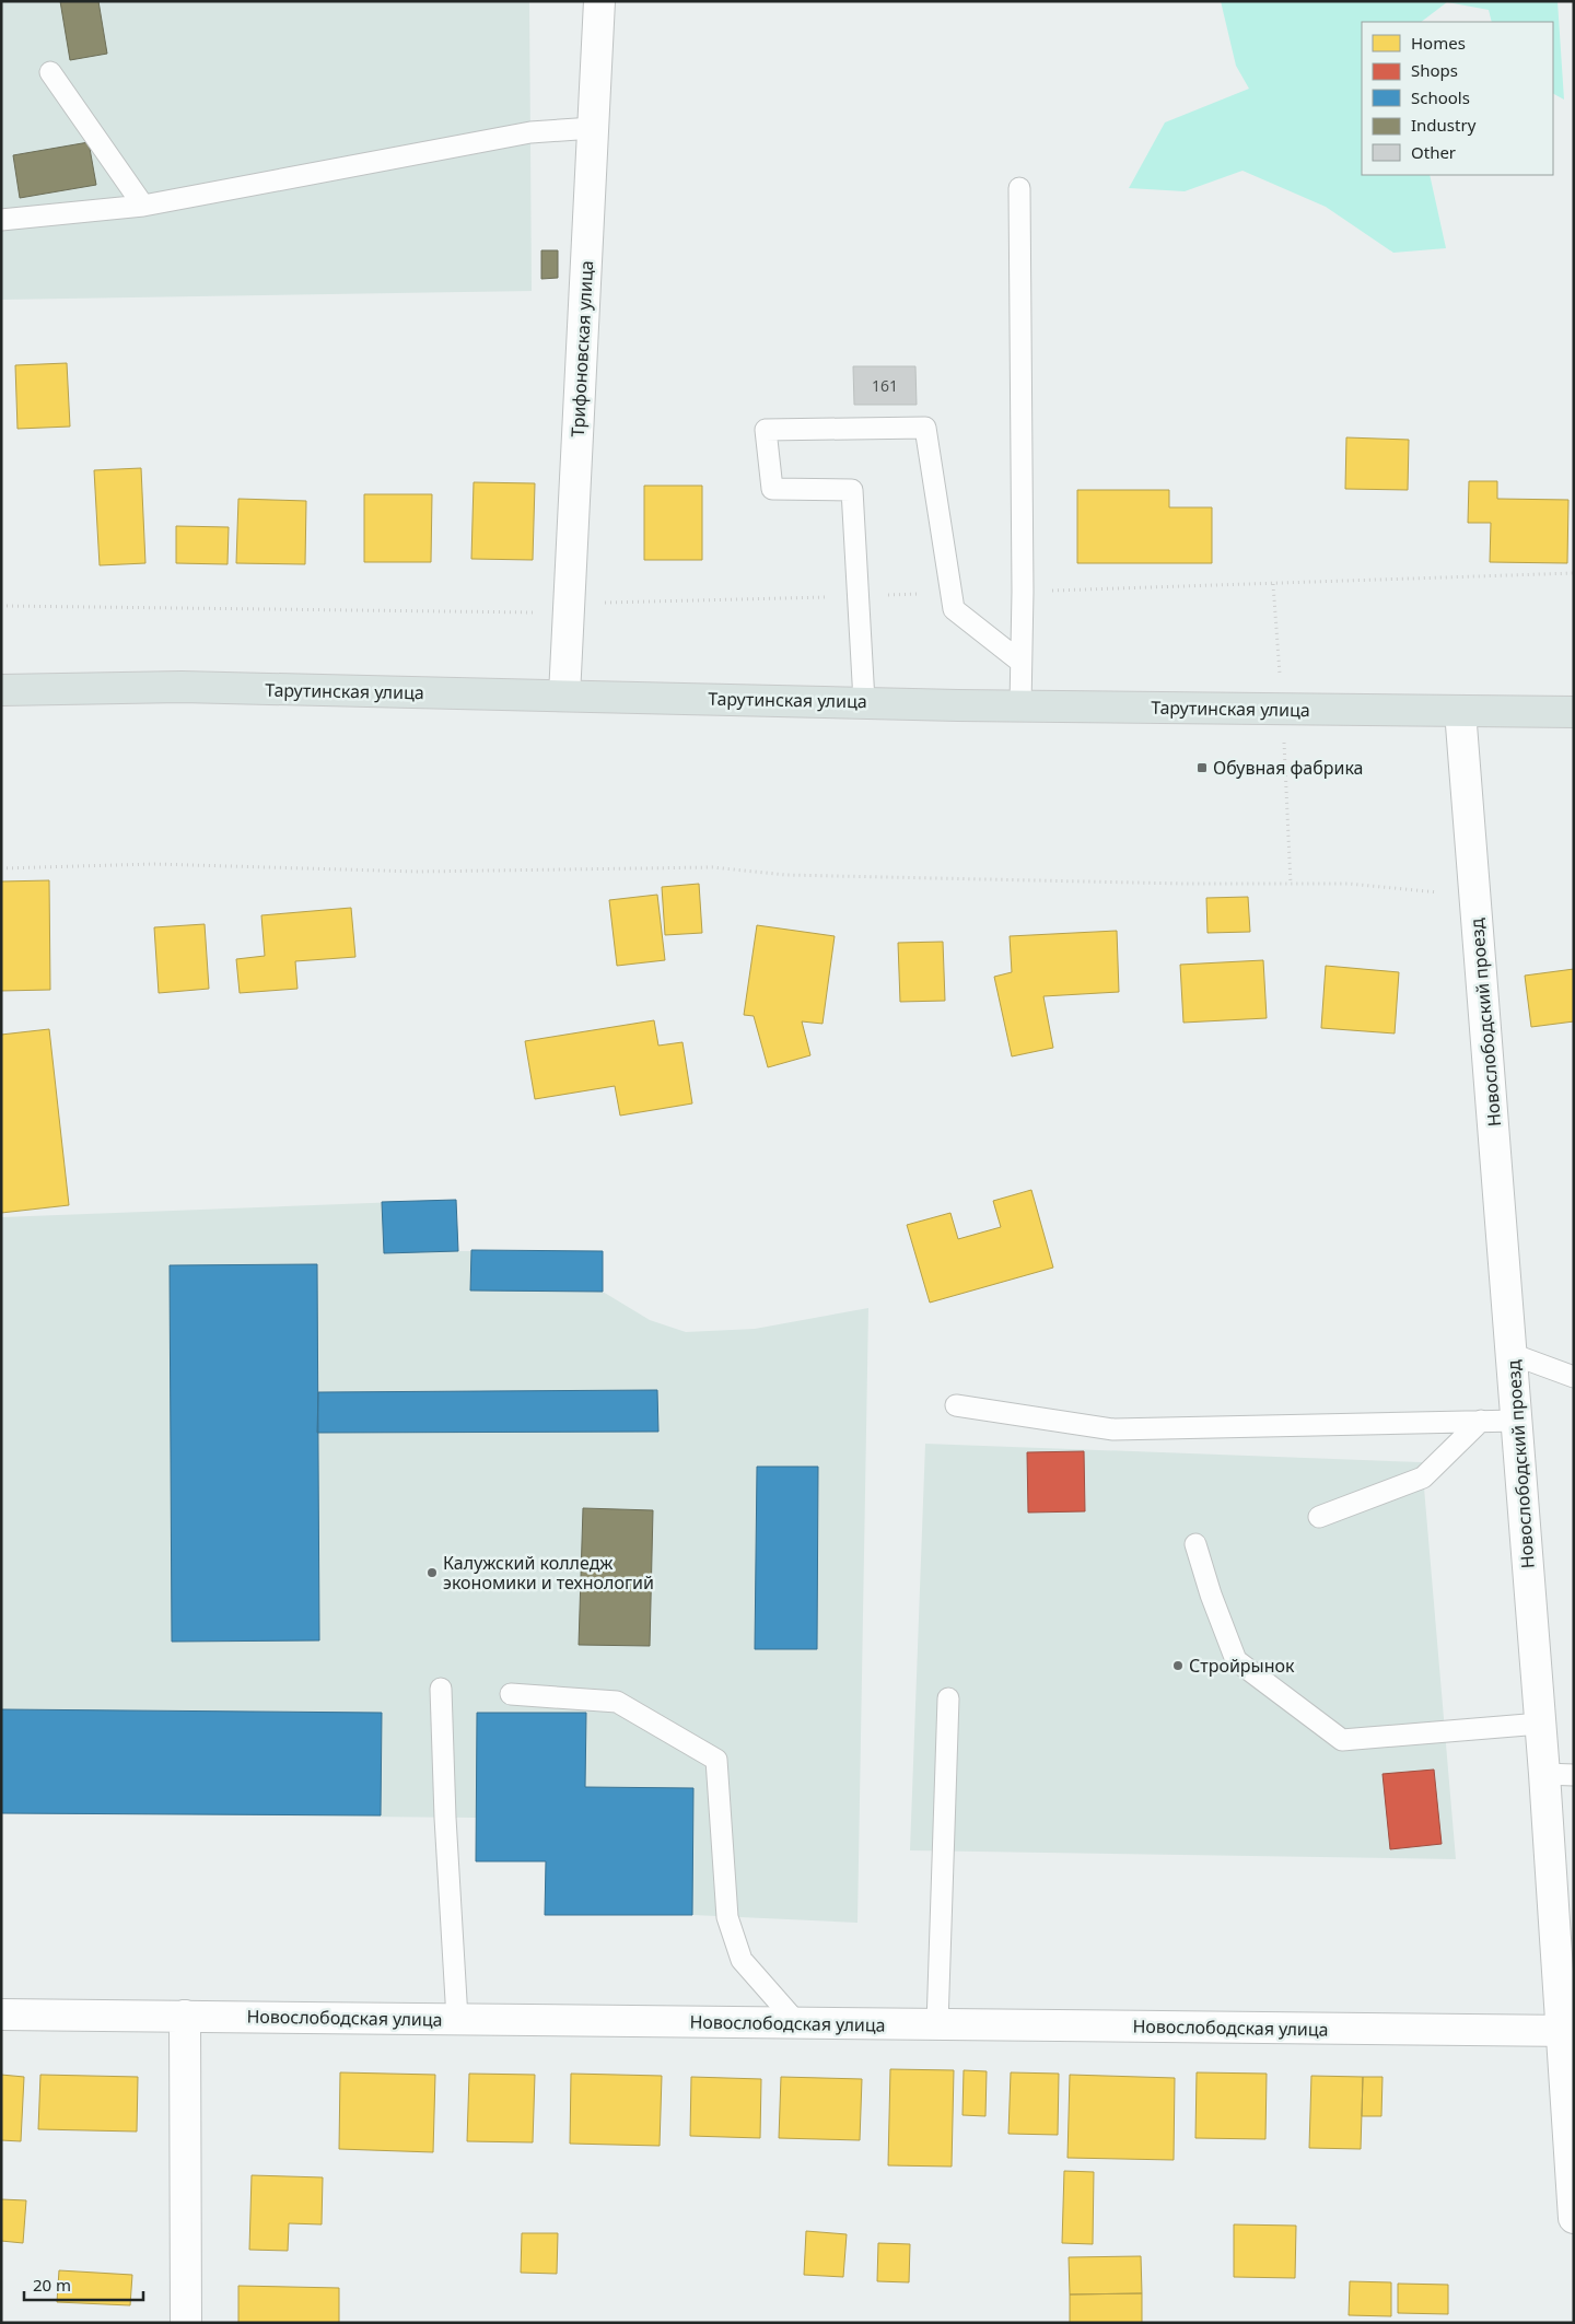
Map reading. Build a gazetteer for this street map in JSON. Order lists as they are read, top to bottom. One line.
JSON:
{"streets":{"main road":["Тарутинская улица"],"street":["Трифоновская улица","Новослободский проезд","Новослободская улица"]},"crossings":[["Трифоновская улица","Тарутинская улица"],["Тарутинская улица","Новослободский проезд"],["Новослободский проезд","Новослободская улица"]],"places":{"transit":["Обувная фабрика"],"other":["Калужский колледж экономики и технологий","Стройрынок"]},"house_numbers":["161"],"legend":["Homes","Shops","Schools","Industry","Other"],"scale_bar":"20 m"}
